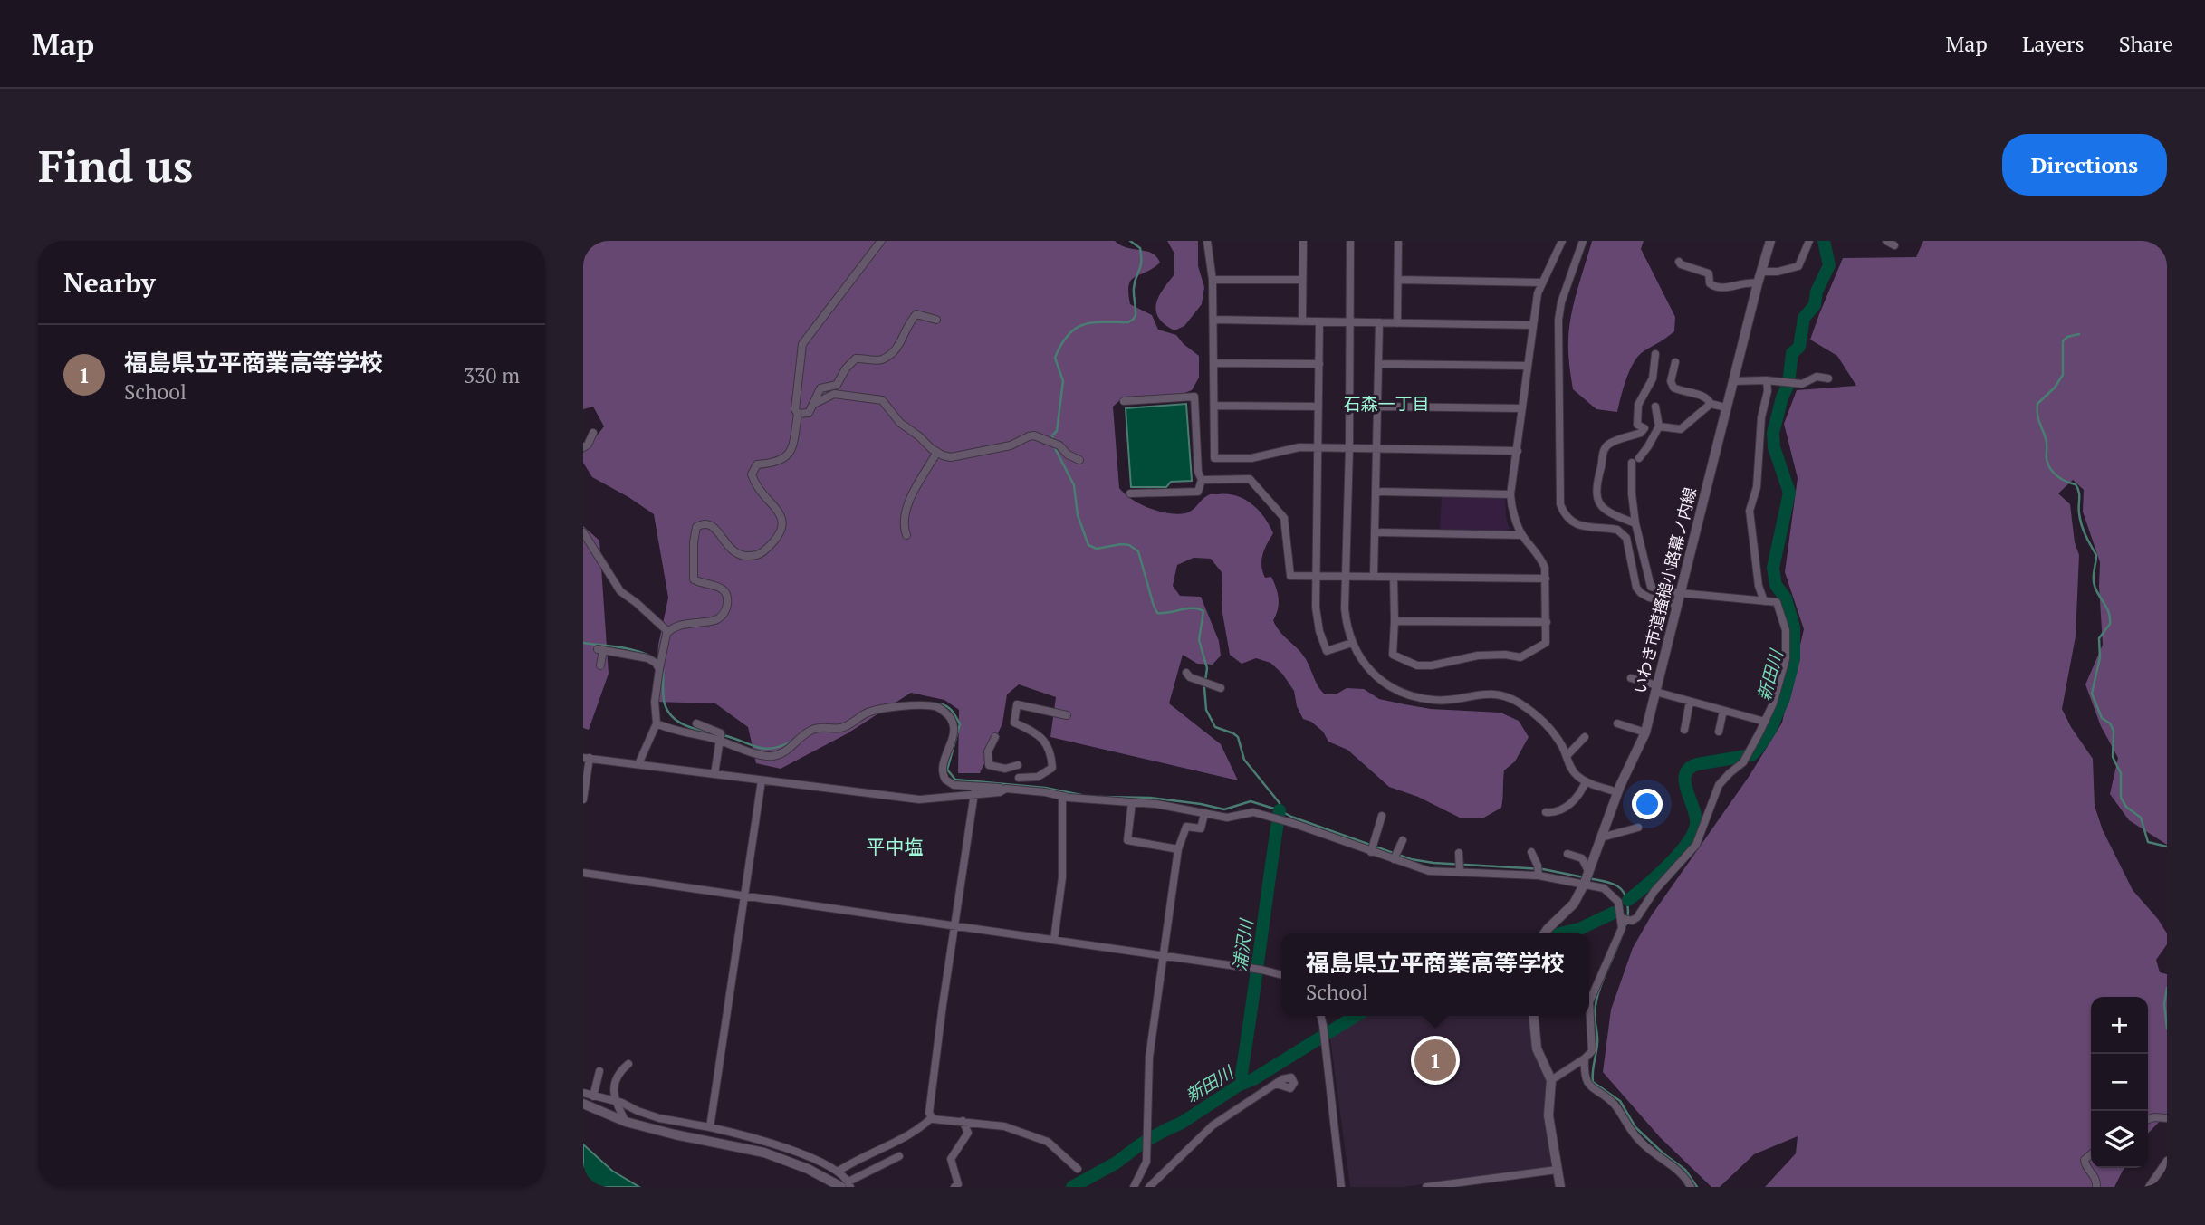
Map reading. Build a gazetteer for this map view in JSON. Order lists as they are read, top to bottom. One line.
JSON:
{"streets":{"street":["いわき市道搔槌小路幕ノ内線"]},"districts":["石森一丁目","平中塩"],"water":["新田川","浦沢川"],"page":{"header":"Map","nav":["Map","Layers","Share"],"buttons":"Directions","title":"Find us","heading":"Nearby","list":[{"mark":"1","name":"福島県立平商業高等学校","note":"School","value":"330 m"}],"popup":["福島県立平商業高等学校","School"],"map_buttons":["+","−"],"pins":"1"}}
